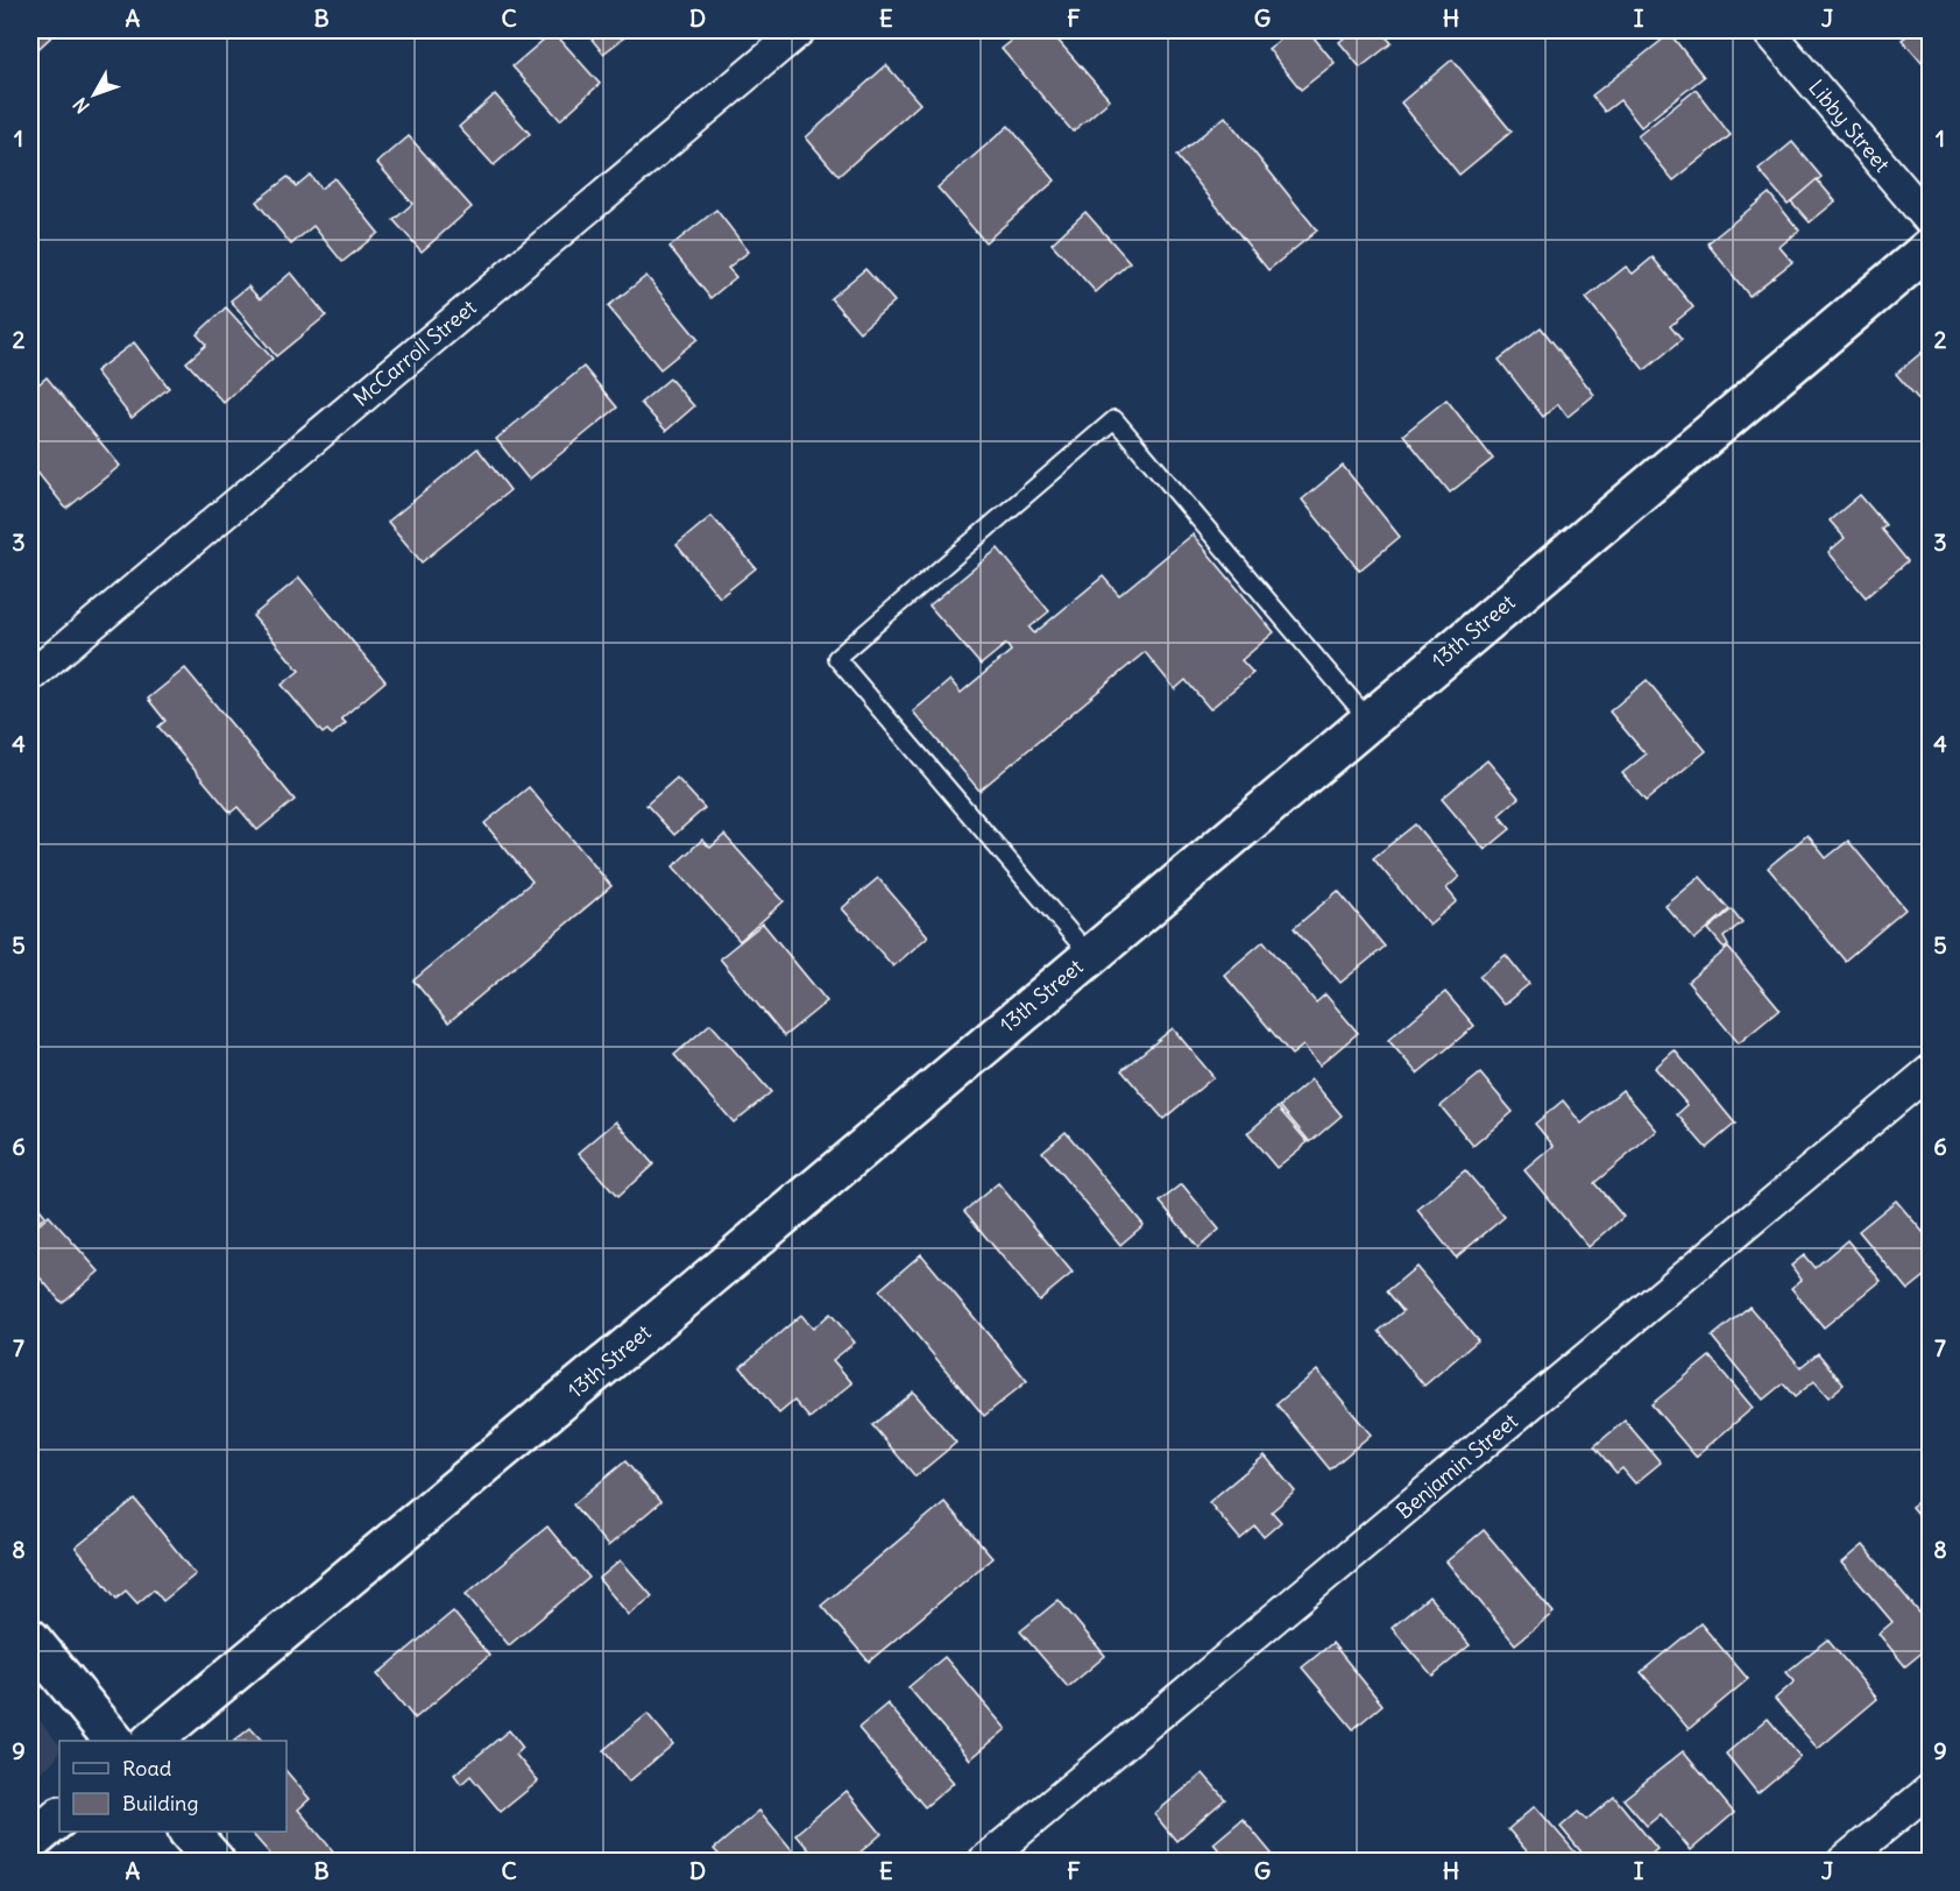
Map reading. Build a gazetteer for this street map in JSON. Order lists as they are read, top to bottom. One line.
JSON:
{"streets":{"main road":["13th Street"],"street":["Libby Street","McCarroll Street","Benjamin Street"]},"legend":["Road","Building"],"north":"bottom left","grid":{"columns":["A","B","C","D","E","F","G","H","I","J"],"rows":["1","2","3","4","5","6","7","8","9"]}}
